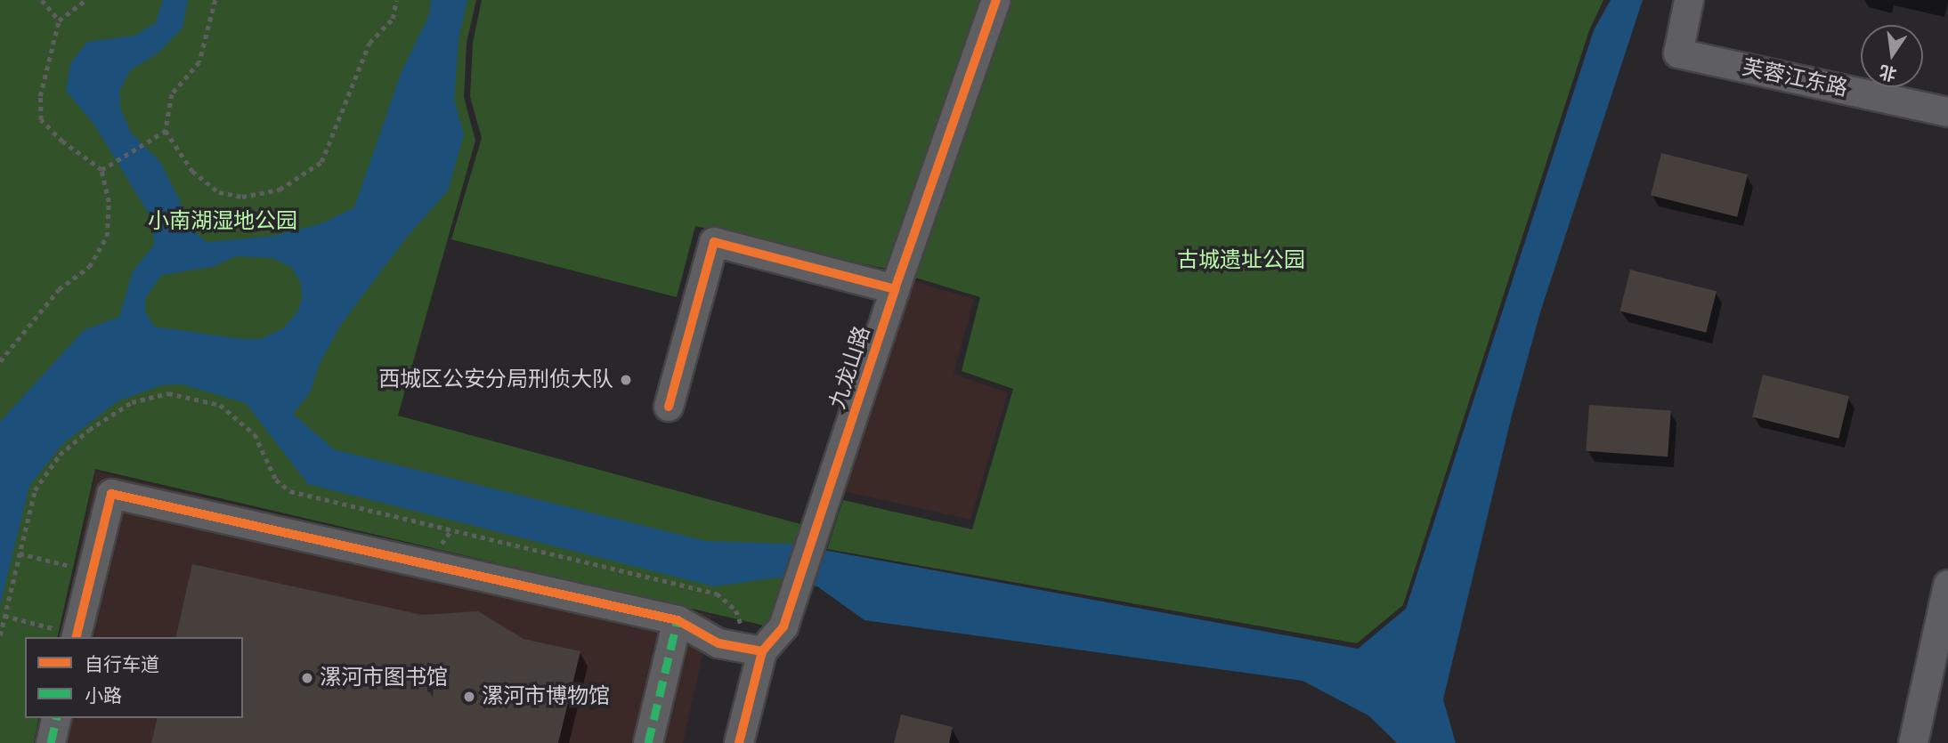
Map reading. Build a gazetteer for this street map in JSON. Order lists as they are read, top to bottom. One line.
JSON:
{"streets":{"street":["芙蓉江东路","九龙山路"]},"parks":["小南湖湿地公园","古城遗址公园"],"places":["西城区公安分局刑侦大队","漯河市图书馆","漯河市博物馆"],"legend":["自行车道","小路"],"north":"bottom"}
